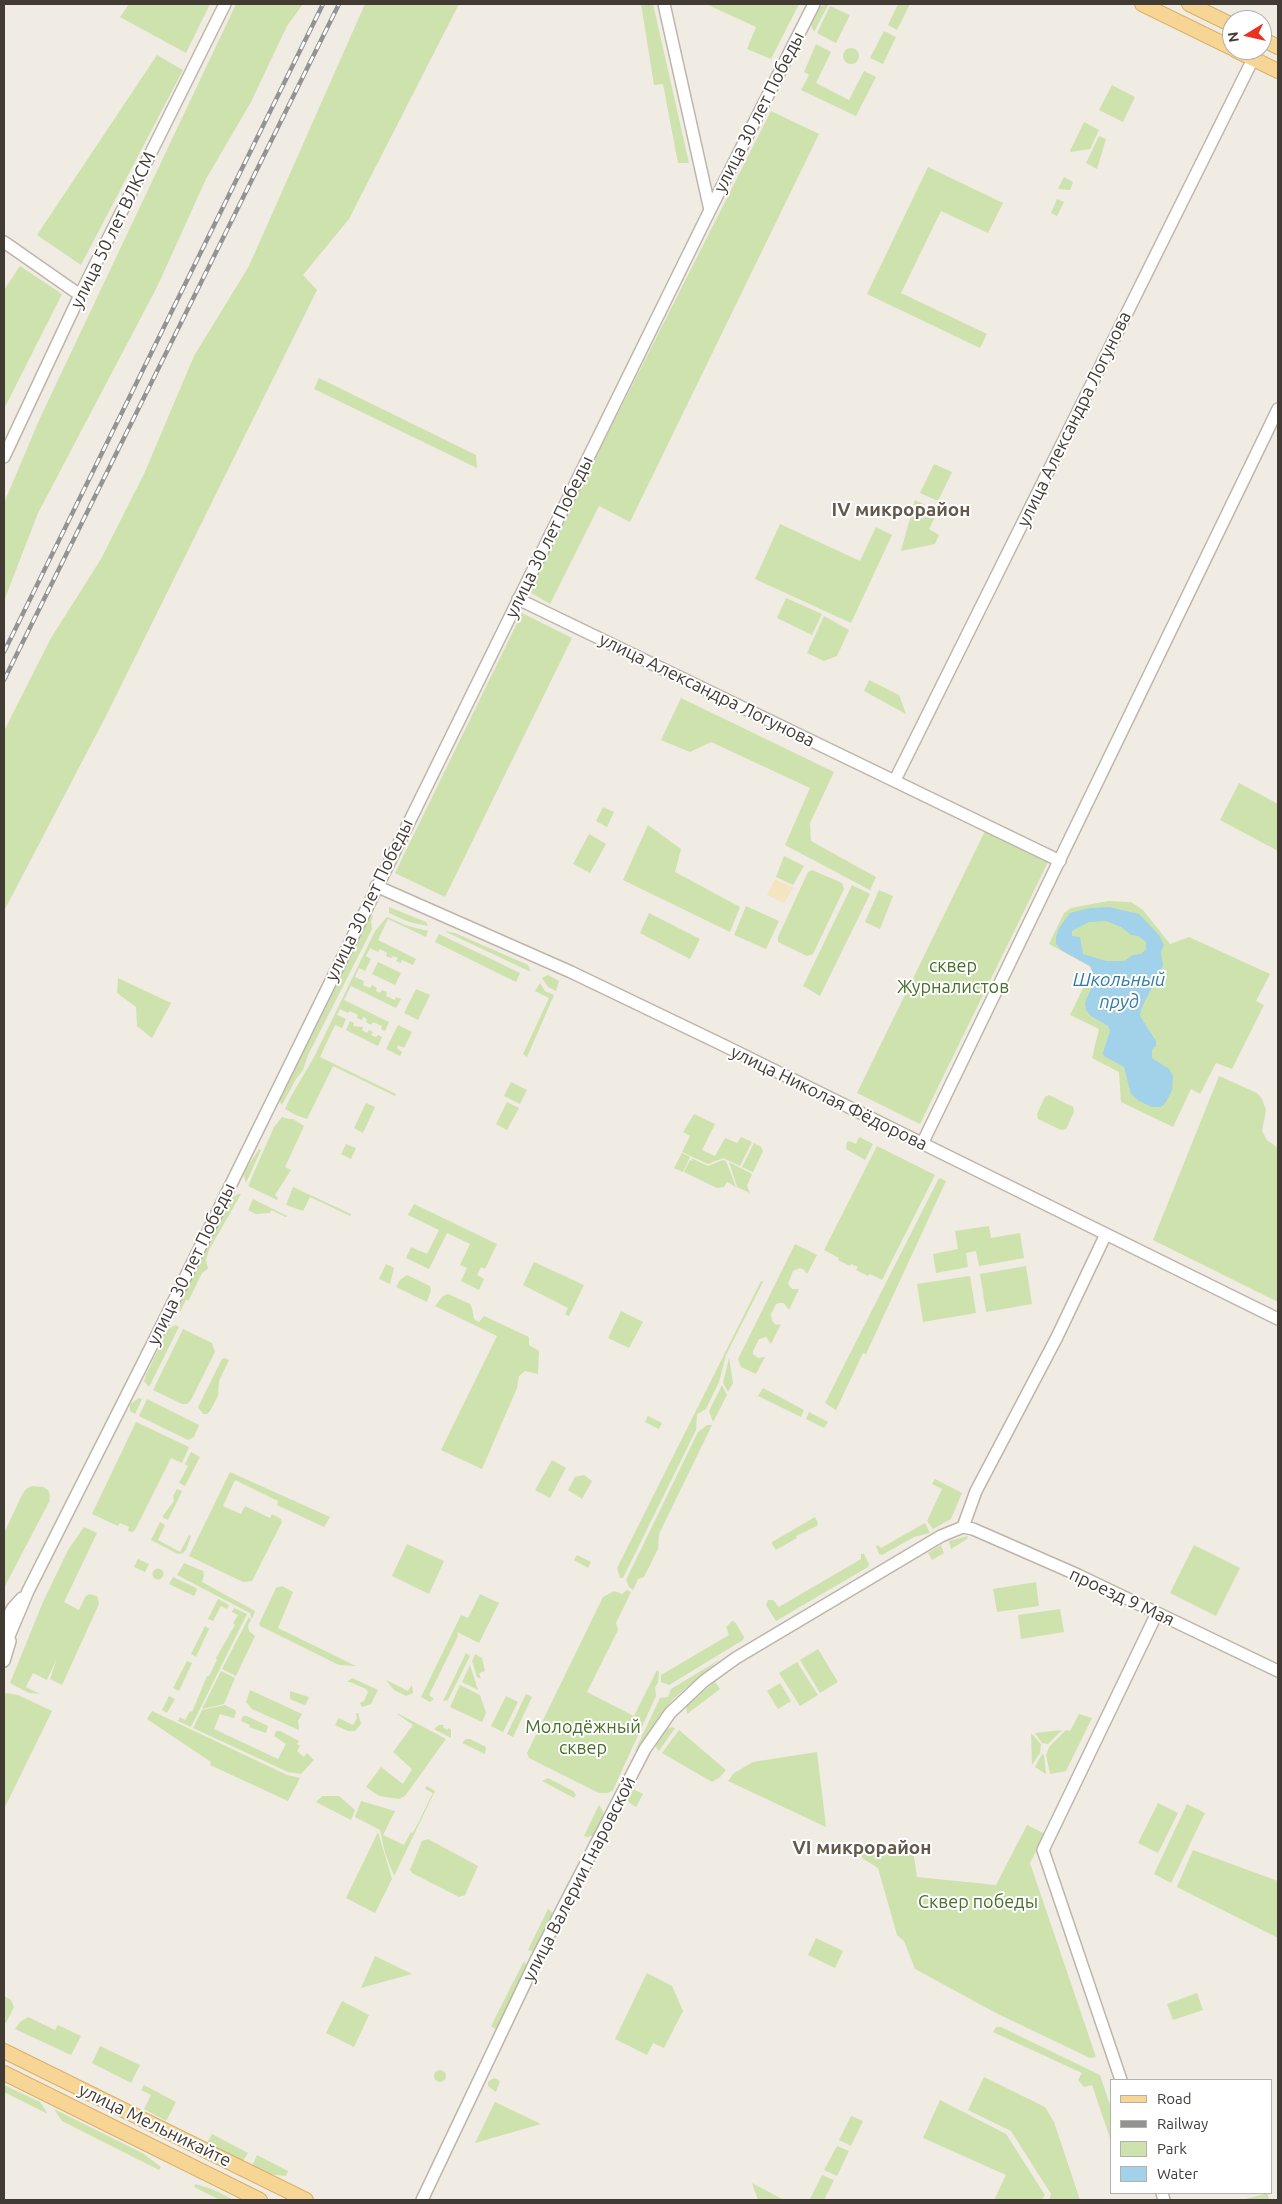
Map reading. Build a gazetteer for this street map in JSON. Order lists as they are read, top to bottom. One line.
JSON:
{"streets":{"main road":["улица Мельникайте"],"street":["улица 30 лет Победы","улица 50 лет ВЛКСМ","улица Александра Логунова","улица Николая Фёдорова","проезд 9 Мая","улица Валерии Гнаровской"]},"crossings":[["улица 30 лет Победы","улица Александра Логунова"],["улица 30 лет Победы","улица Николая Фёдорова"],["проезд 9 Мая","улица Валерии Гнаровской"]],"districts":["IV микрорайон","VI микрорайон"],"water":["Школьный пруд"],"parks":["сквер Журналистов","Молодёжный сквер","Сквер победы"],"legend":["Road","Railway","Park","Water"],"north":"left"}
